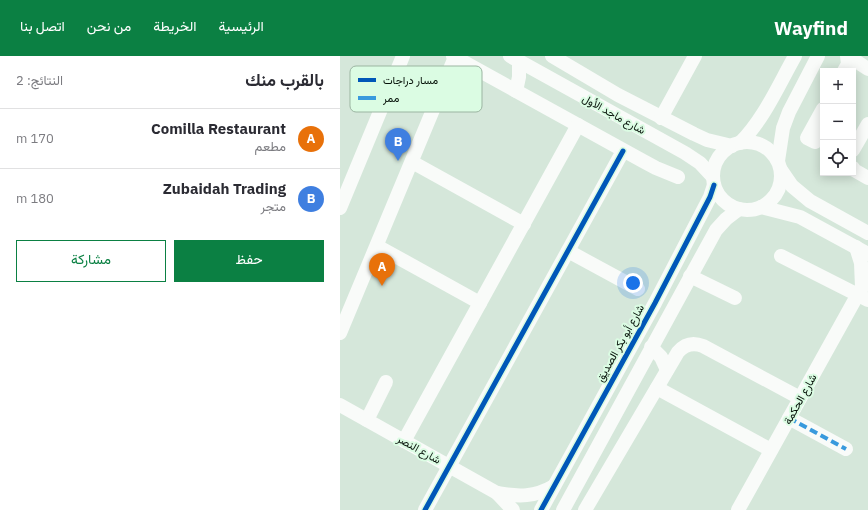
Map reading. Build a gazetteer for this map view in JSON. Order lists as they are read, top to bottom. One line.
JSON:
{"streets":{"street":["شارع ماجد الأول","شارع أبو بكر الصديق","شارع الحكمة","شارع النصر"]},"crossings":[["شارع ماجد الأول","شارع أبو بكر الصديق"],["شارع أبو بكر الصديق","شارع النصر"]],"legend":["مسار دراجات","ممر"],"page":{"header":"Wayfind","nav":["الرئيسية","الخريطة","من نحن","اتصل بنا"],"heading":["بالقرب منك","النتائج: 2"],"map_buttons":["+","−"],"list":[{"mark":"A","name":"Comilla Restaurant","note":"مطعم","value":"170 m"},{"mark":"B","name":"Zubaidah Trading","note":"متجر","value":"180 m"}],"pins":["B","A"],"buttons":["حفظ","مشاركة"]}}
